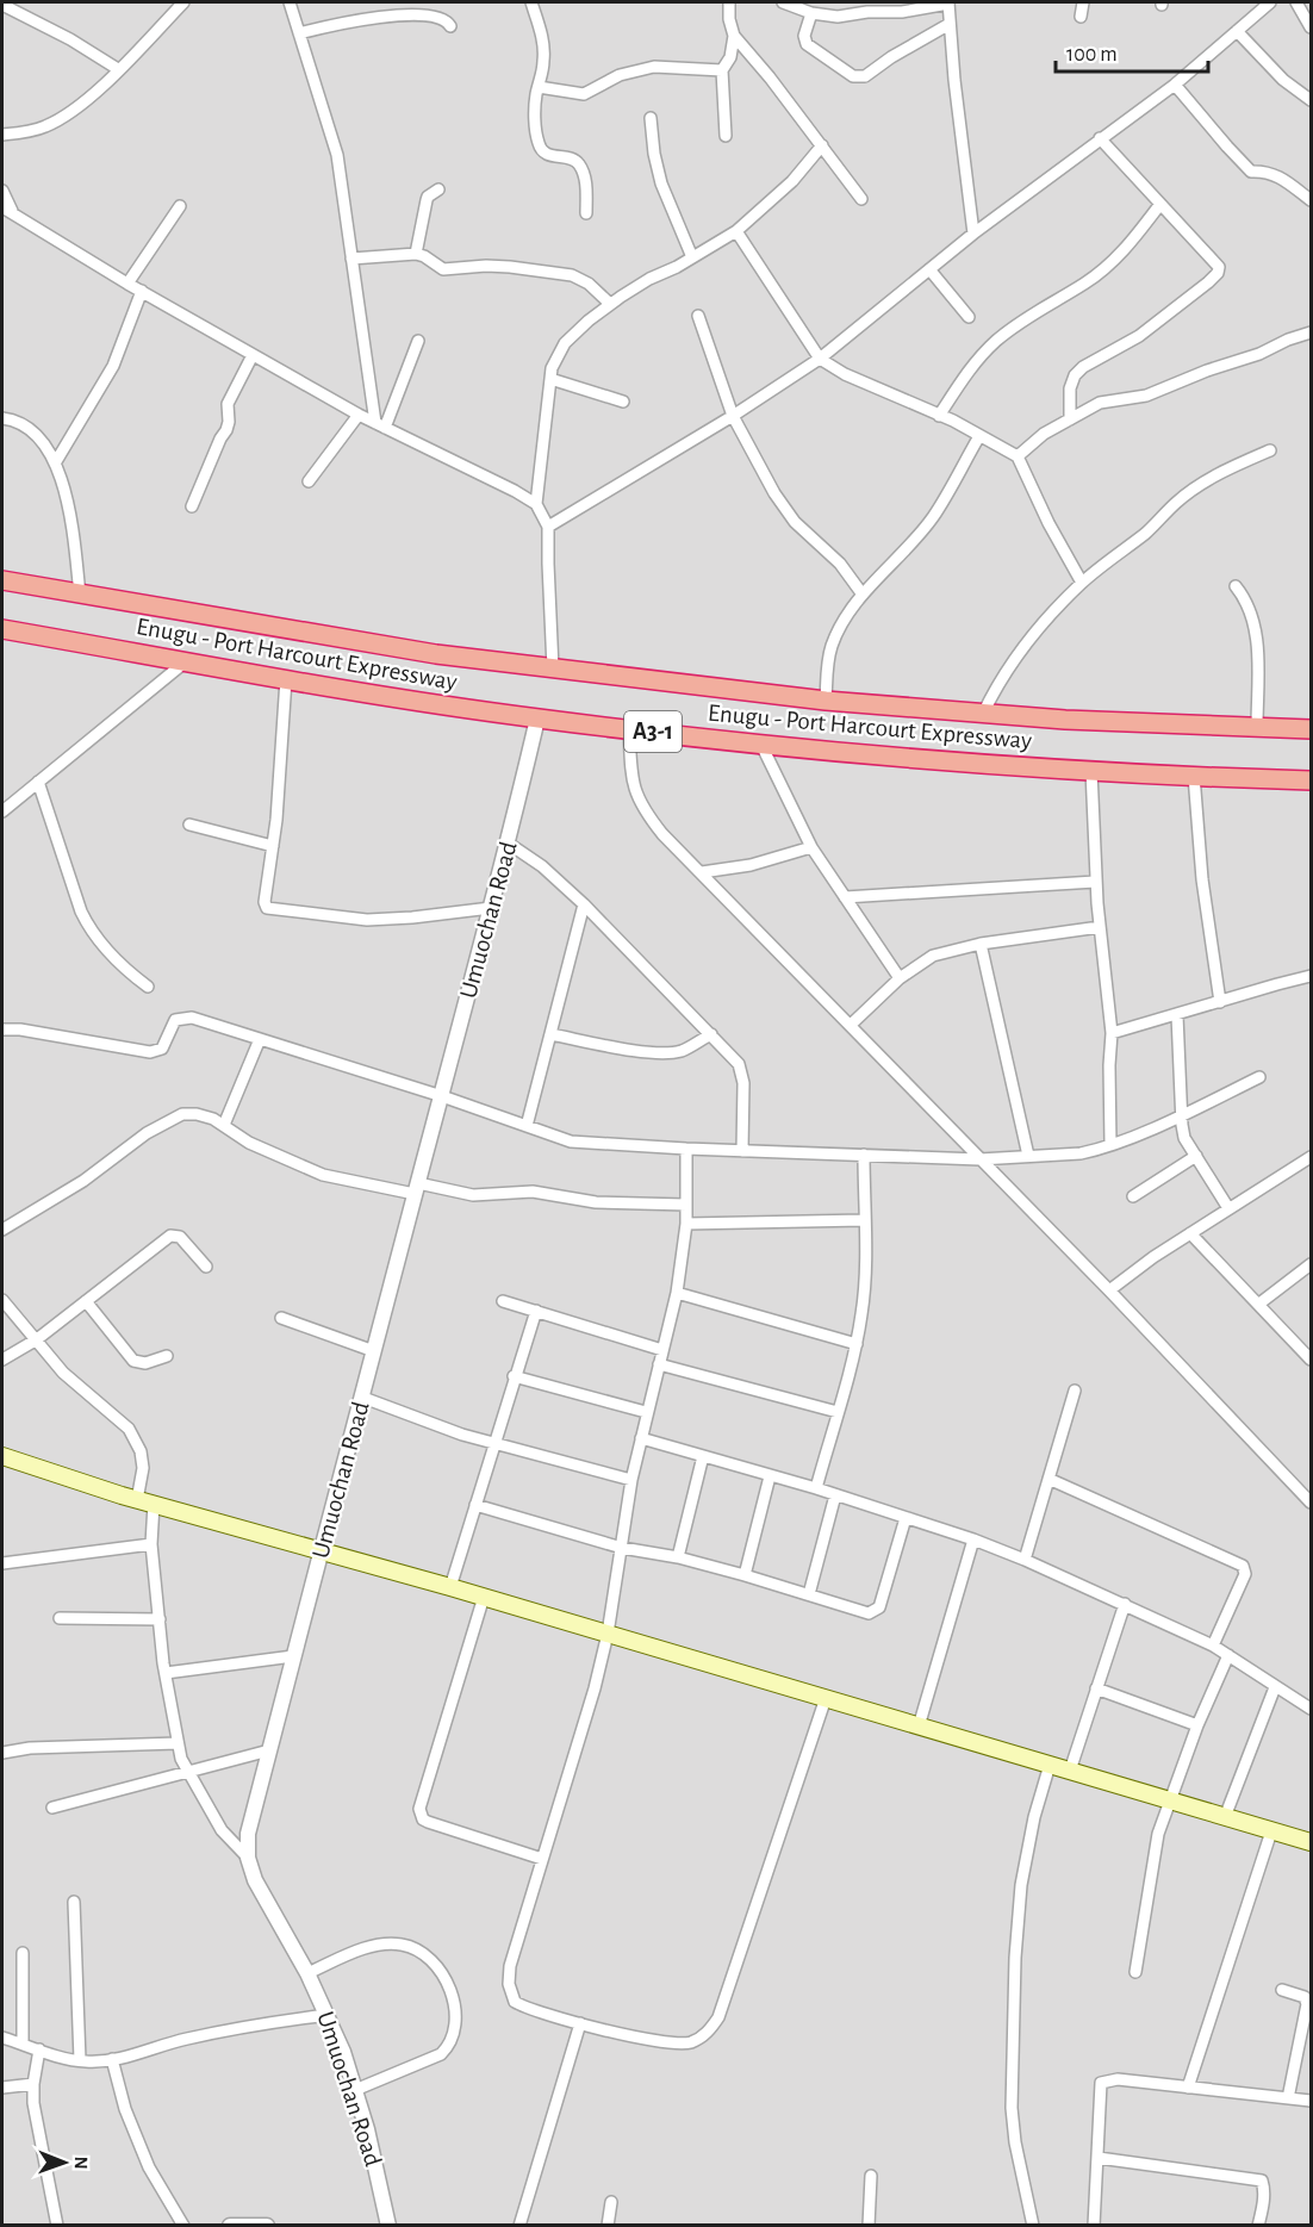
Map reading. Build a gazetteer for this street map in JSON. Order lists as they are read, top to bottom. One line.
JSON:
{"streets":{"highway":["Enugu - Port Harcourt Expressway","A3-1"],"street":["Umuochan Road"]},"crossings":[["Enugu - Port Harcourt Expressway","Umuochan Road"]],"scale_bar":"100 m","north":"right"}
